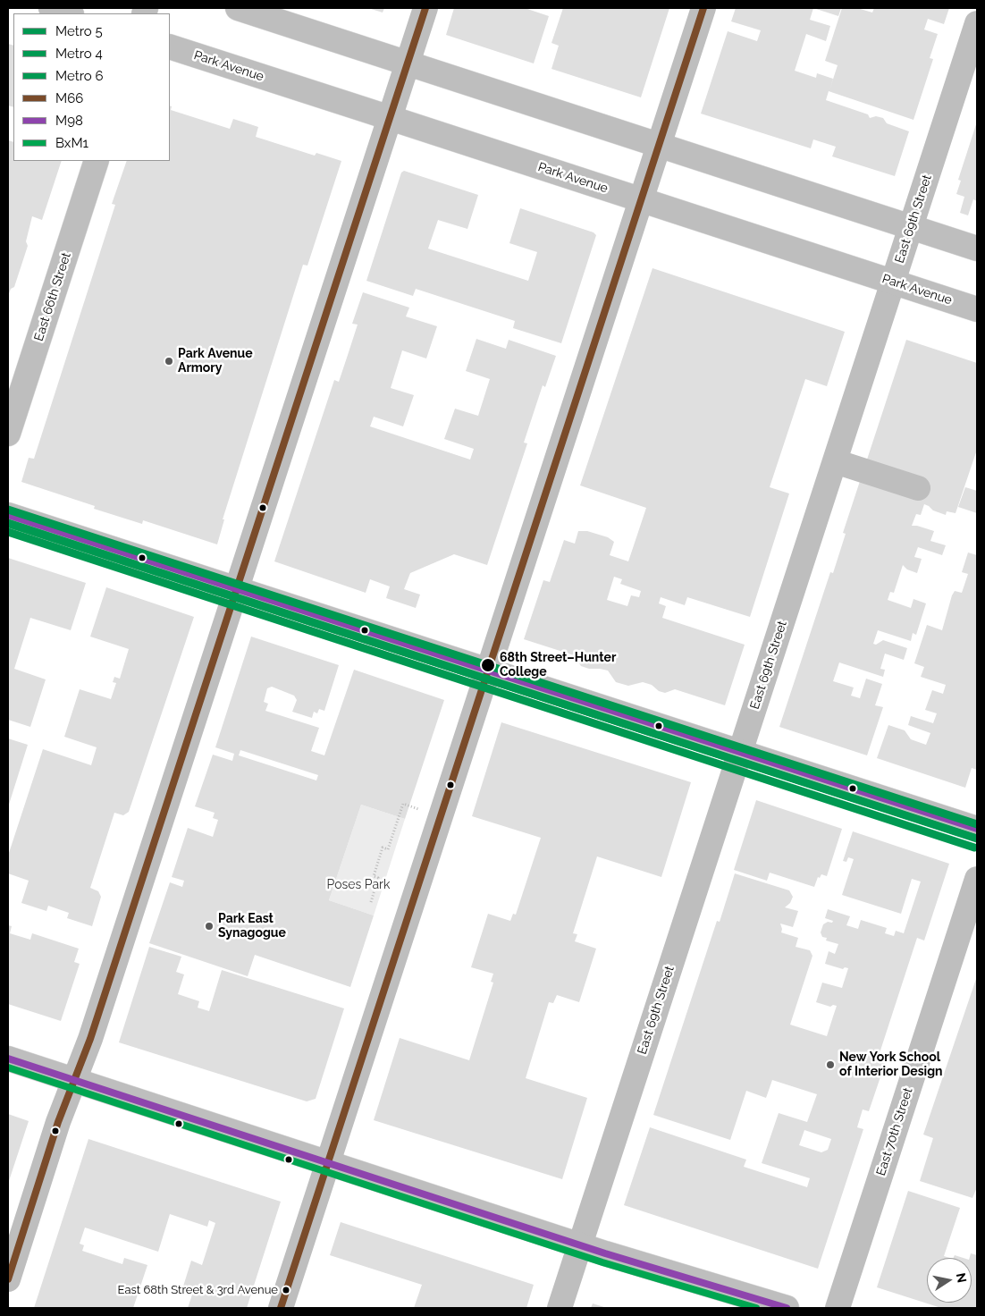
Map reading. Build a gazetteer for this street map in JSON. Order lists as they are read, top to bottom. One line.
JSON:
{"streets":{"street":["Park Avenue","East 69th Street","East 66th Street","East 70th Street"]},"crossings":[["Park Avenue","East 69th Street"]],"parks":["Poses Park"],"places":["Park Avenue Armory","68th Street–Hunter College","Park East Synagogue","New York School of Interior Design","East 68th Street & 3rd Avenue"],"lines":["transit line M66","metro line 6","transit line M98","metro line 5","transit line BxM1","metro line 4"],"legend":["Metro 5","Metro 4","Metro 6","M66","M98","BxM1"],"north":"right"}
